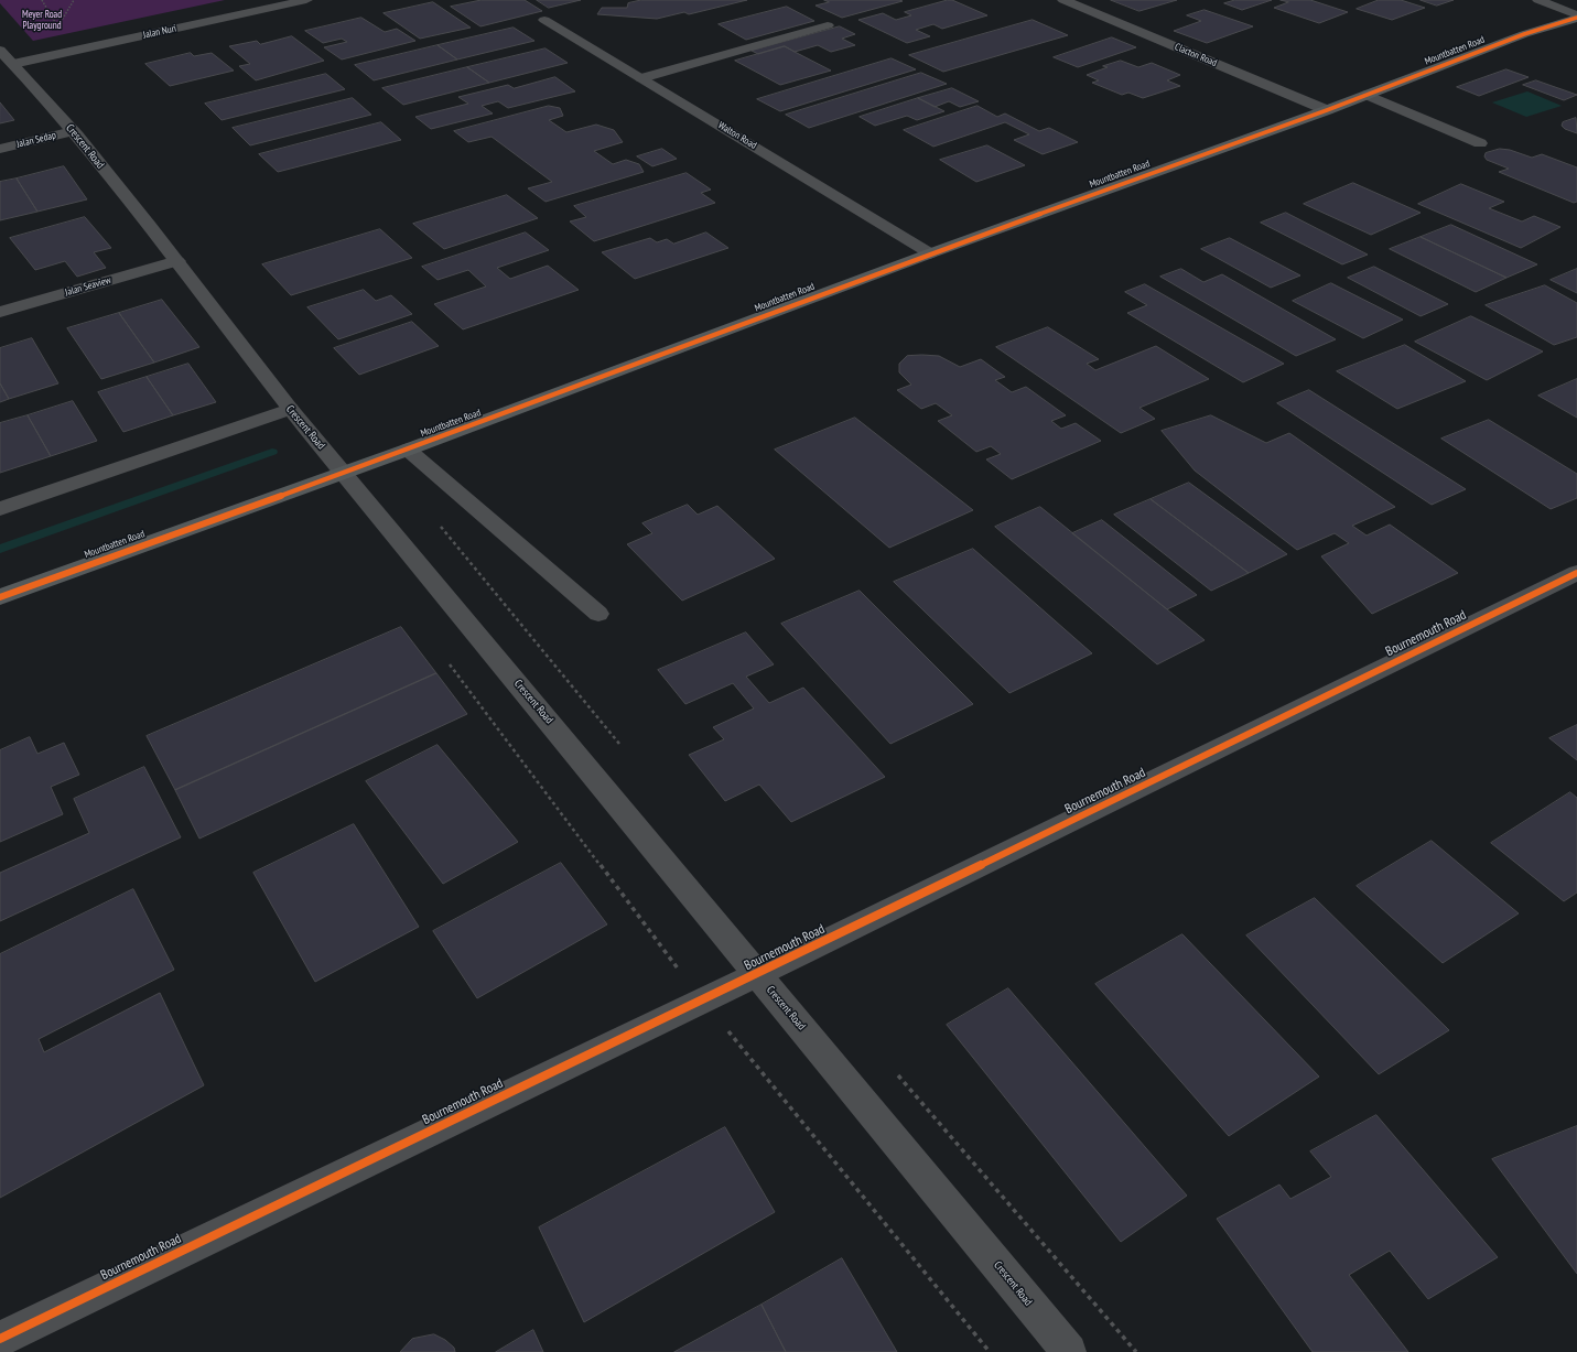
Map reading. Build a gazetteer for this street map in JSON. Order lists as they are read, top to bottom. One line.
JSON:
{"streets":{"main road":["Mountbatten Road"],"street":["Jalan Nuri","Clacton Road","Walton Road","Jalan Sedap","Crescent Road","Jalan Seaview","Bournemouth Road"]},"crossings":[["Jalan Nuri","Crescent Road"],["Mountbatten Road","Clacton Road"],["Mountbatten Road","Walton Road"],["Mountbatten Road","Crescent Road"],["Jalan Sedap","Crescent Road"],["Crescent Road","Jalan Seaview"],["Crescent Road","Bournemouth Road"]],"parks":["Meyer Road Playground"]}
